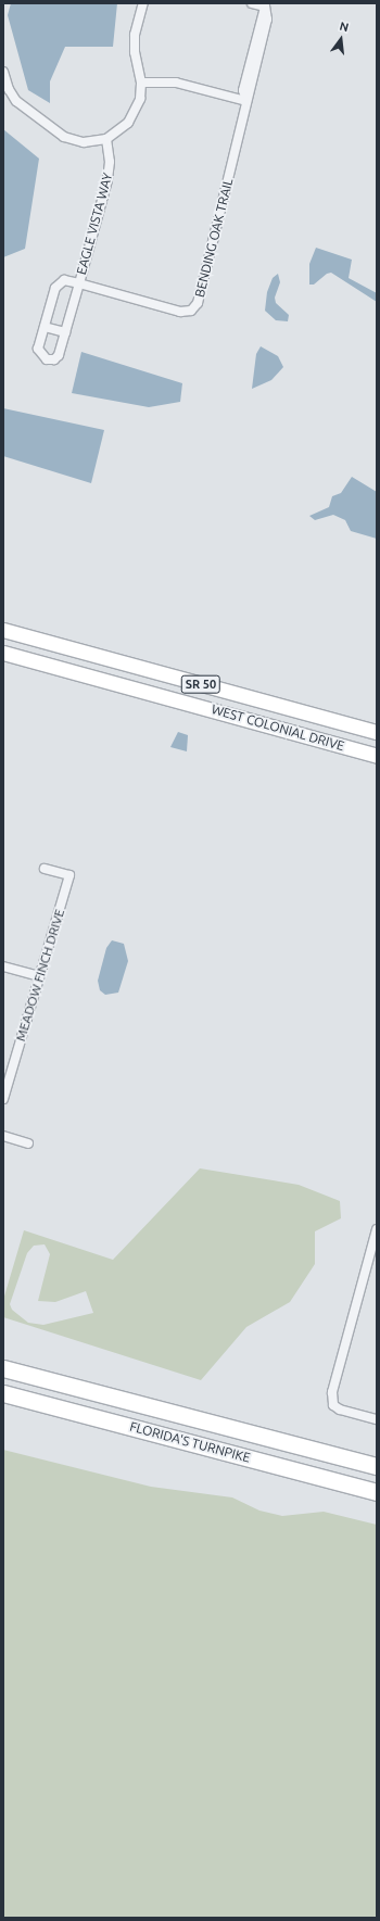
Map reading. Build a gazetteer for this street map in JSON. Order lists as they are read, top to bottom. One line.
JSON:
{"streets":{"highway":["SR 50","WEST COLONIAL DRIVE","FLORIDA'S TURNPIKE"],"street":["EAGLE VISTA WAY","BENDING OAK TRAIL","MEADOW FINCH DRIVE"]},"crossings":[["EAGLE VISTA WAY","BENDING OAK TRAIL"]],"north":"top"}
